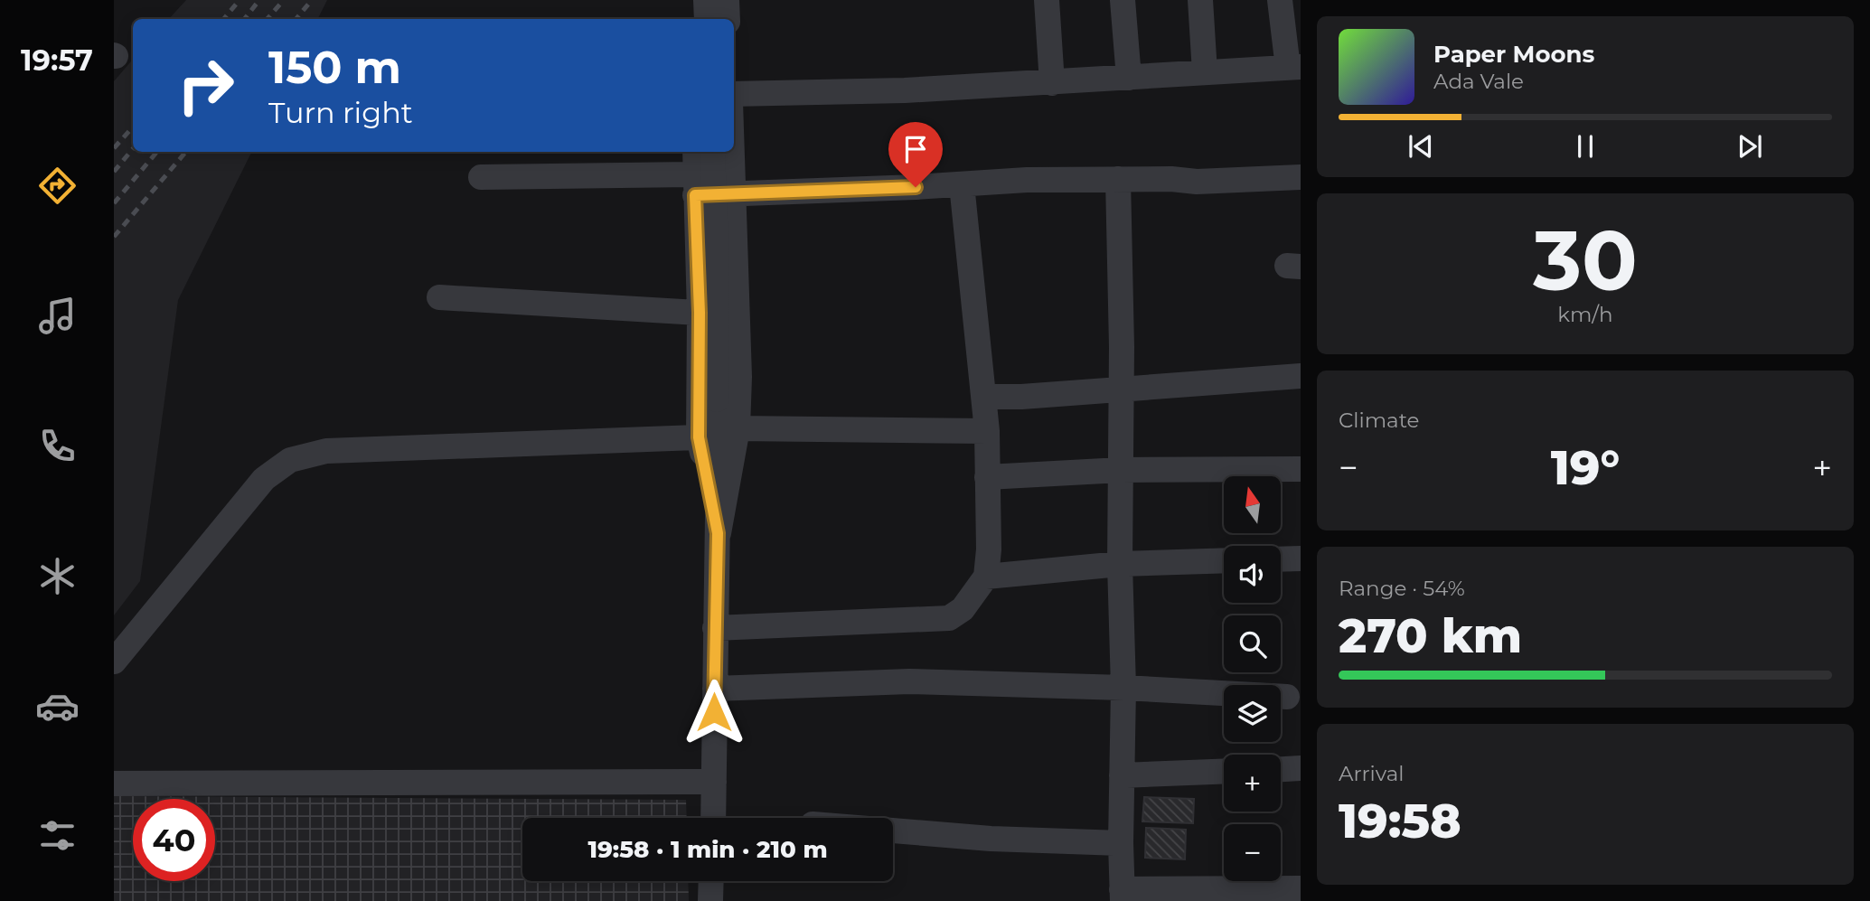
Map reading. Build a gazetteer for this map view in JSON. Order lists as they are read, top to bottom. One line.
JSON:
{"north":"top","page":{"tabs":"19:57","turn":["150 m","Turn right"],"song":["Paper Moons","Ada Vale"],"tile":[["30","km/h"],"Climate",["Range · 54%","270 km"],["Arrival","19:58"]],"heat":["−","19°","+"],"map_buttons":["+","−"],"limit":"40","trip":"19:58 · 1 min · 210 m"}}
